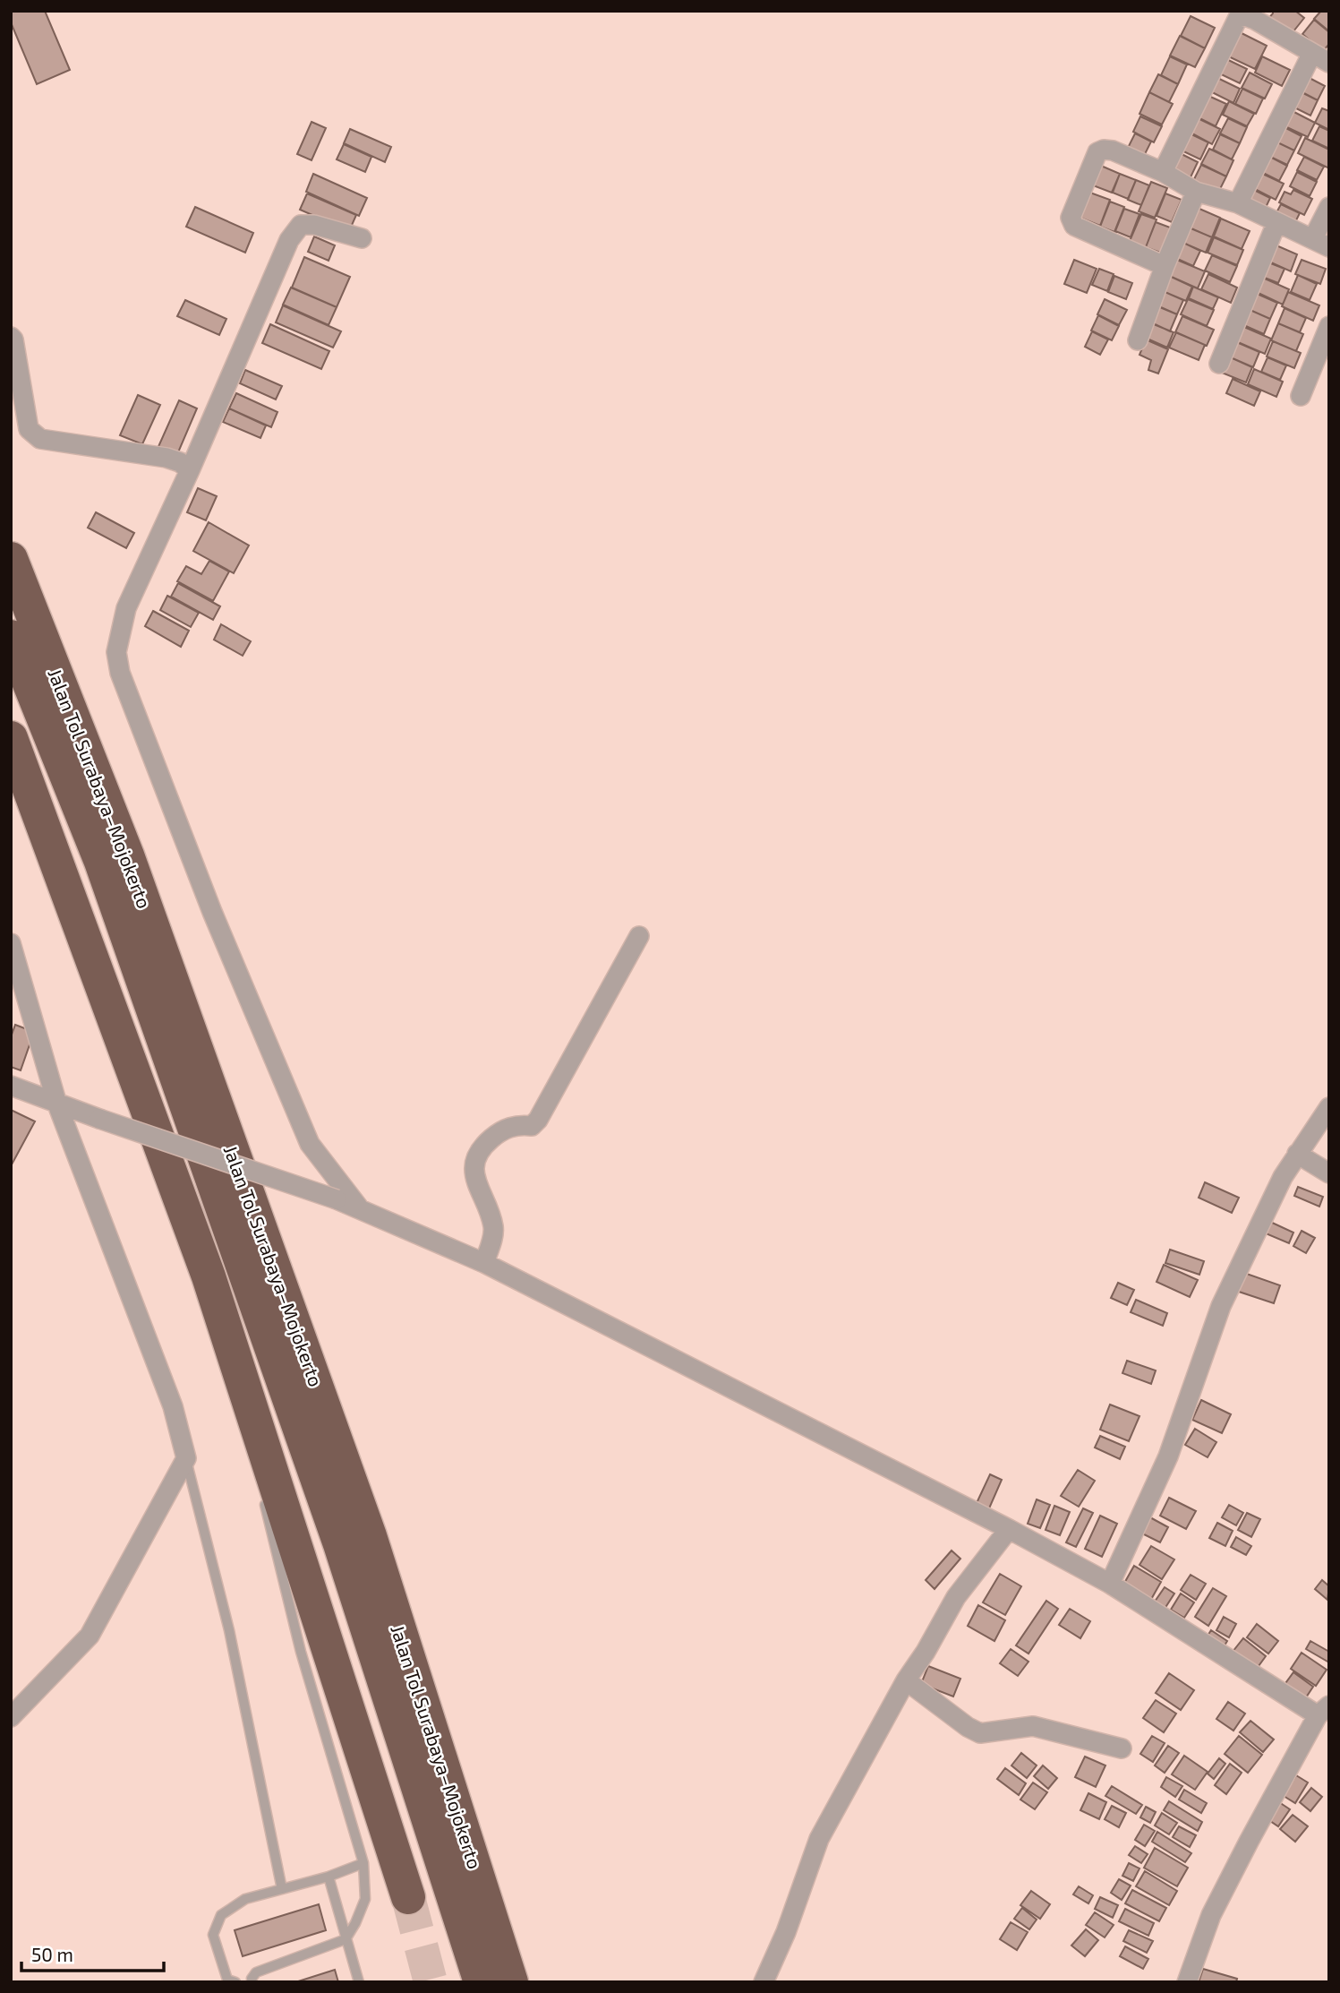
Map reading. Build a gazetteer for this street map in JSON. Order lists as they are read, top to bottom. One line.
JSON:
{"streets":{"highway":["Jalan Tol Surabaya–Mojokerto"]},"scale_bar":"50 m"}
